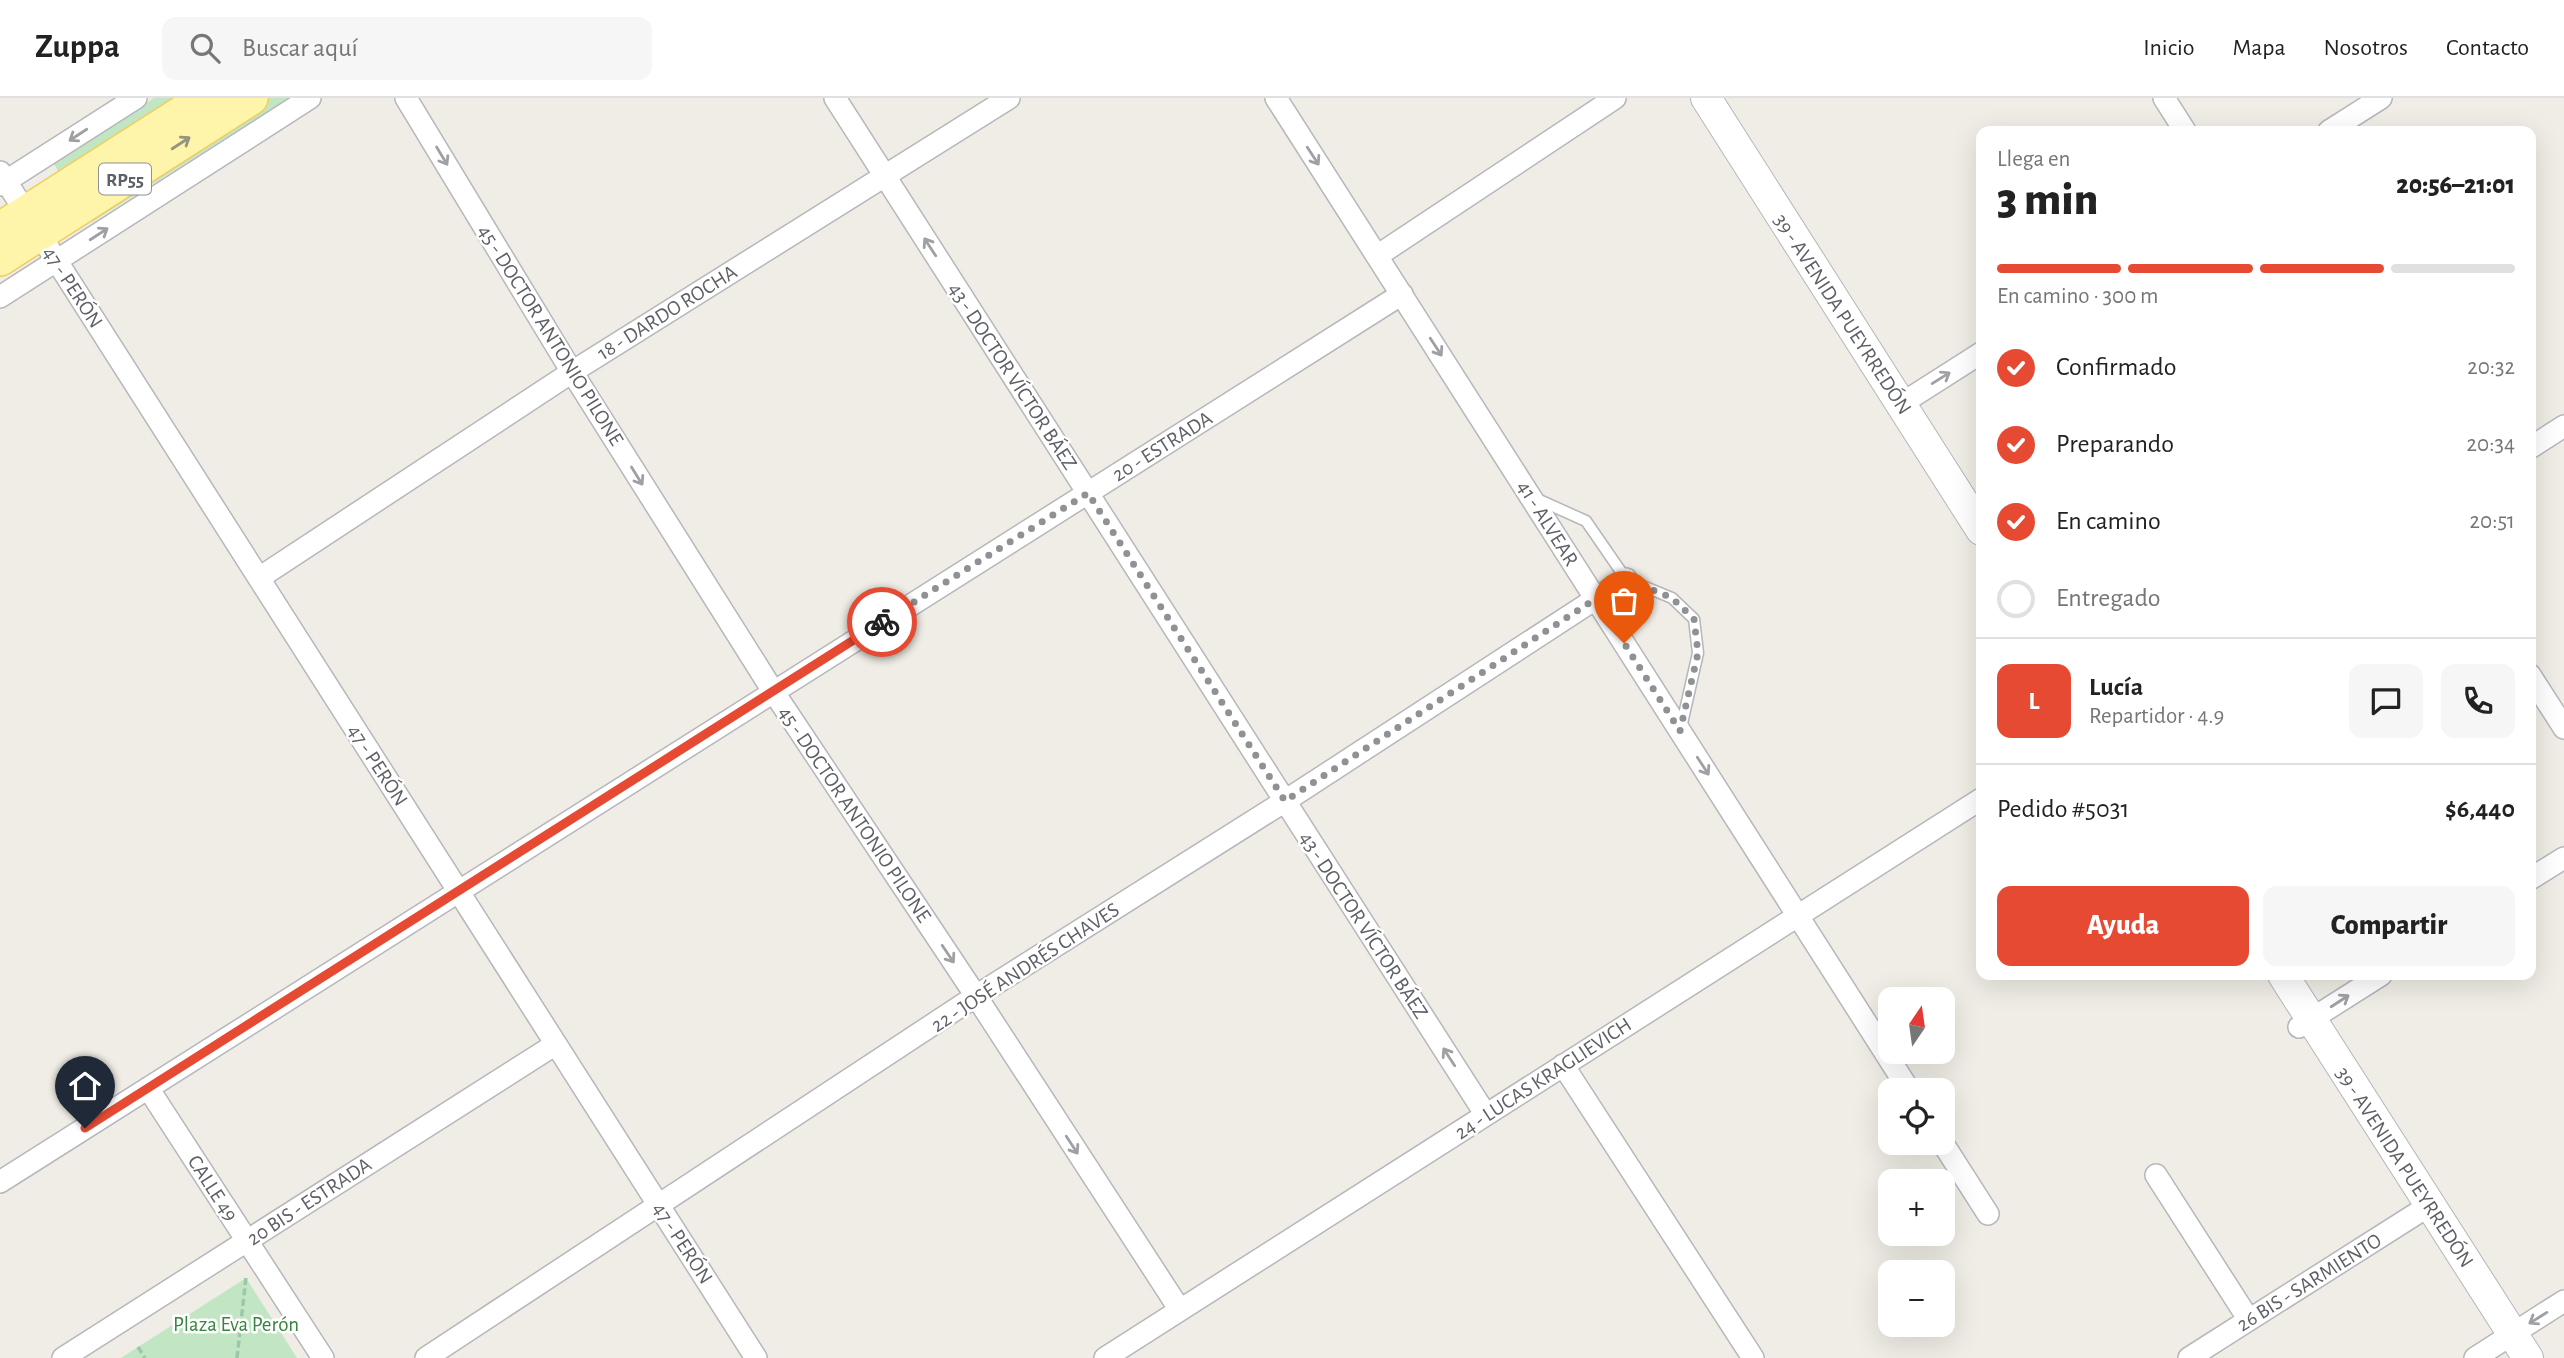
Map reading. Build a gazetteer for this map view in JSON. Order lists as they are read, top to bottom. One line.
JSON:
{"streets":{"main road":["RP55"],"street":["47 - PERÓN","18 - DARDO ROCHA","39 - AVENIDA PUEYRREDÓN","45 - DOCTOR ANTONIO PILONE","43 - DOCTOR VÍCTOR BÁEZ","20 - ESTRADA","41 - ALVEAR","22 - JOSÉ ANDRÉS CHAVES","24 - LUCAS KRAGLIEVICH","CALLE 49","20 BIS - ESTRADA","26 BIS - SARMIENTO"]},"crossings":[["RP55","47 - PERÓN"],["47 - PERÓN","18 - DARDO ROCHA"],["47 - PERÓN","20 - ESTRADA"],["47 - PERÓN","22 - JOSÉ ANDRÉS CHAVES"],["47 - PERÓN","20 BIS - ESTRADA"],["18 - DARDO ROCHA","45 - DOCTOR ANTONIO PILONE"],["18 - DARDO ROCHA","43 - DOCTOR VÍCTOR BÁEZ"],["39 - AVENIDA PUEYRREDÓN","26 BIS - SARMIENTO"],["45 - DOCTOR ANTONIO PILONE","20 - ESTRADA"],["45 - DOCTOR ANTONIO PILONE","22 - JOSÉ ANDRÉS CHAVES"],["45 - DOCTOR ANTONIO PILONE","24 - LUCAS KRAGLIEVICH"],["43 - DOCTOR VÍCTOR BÁEZ","20 - ESTRADA"],["43 - DOCTOR VÍCTOR BÁEZ","22 - JOSÉ ANDRÉS CHAVES"],["43 - DOCTOR VÍCTOR BÁEZ","24 - LUCAS KRAGLIEVICH"],["20 - ESTRADA","41 - ALVEAR"],["20 - ESTRADA","CALLE 49"],["41 - ALVEAR","22 - JOSÉ ANDRÉS CHAVES"],["41 - ALVEAR","24 - LUCAS KRAGLIEVICH"],["CALLE 49","20 BIS - ESTRADA"]],"one_way":["45 - DOCTOR ANTONIO PILONE","43 - DOCTOR VÍCTOR BÁEZ","41 - ALVEAR"],"parks":["Plaza Eva Perón"],"north":"top","page":{"header":"Zuppa","search":"Buscar aquí","nav":["Inicio","Mapa","Nosotros","Contacto"],"heading":["3 min","Llega en","20:56–21:01"],"panel":["Lucía","Repartidor · 4.9","Pedido #5031","$6,440"],"bar":"En camino · 300 m","list":[["Confirmado","20:32"],["Preparando","20:34"],["En camino","20:51"],"Entregado"],"round":"L","buttons":["Ayuda","Compartir"],"map_buttons":["+","−"]}}
